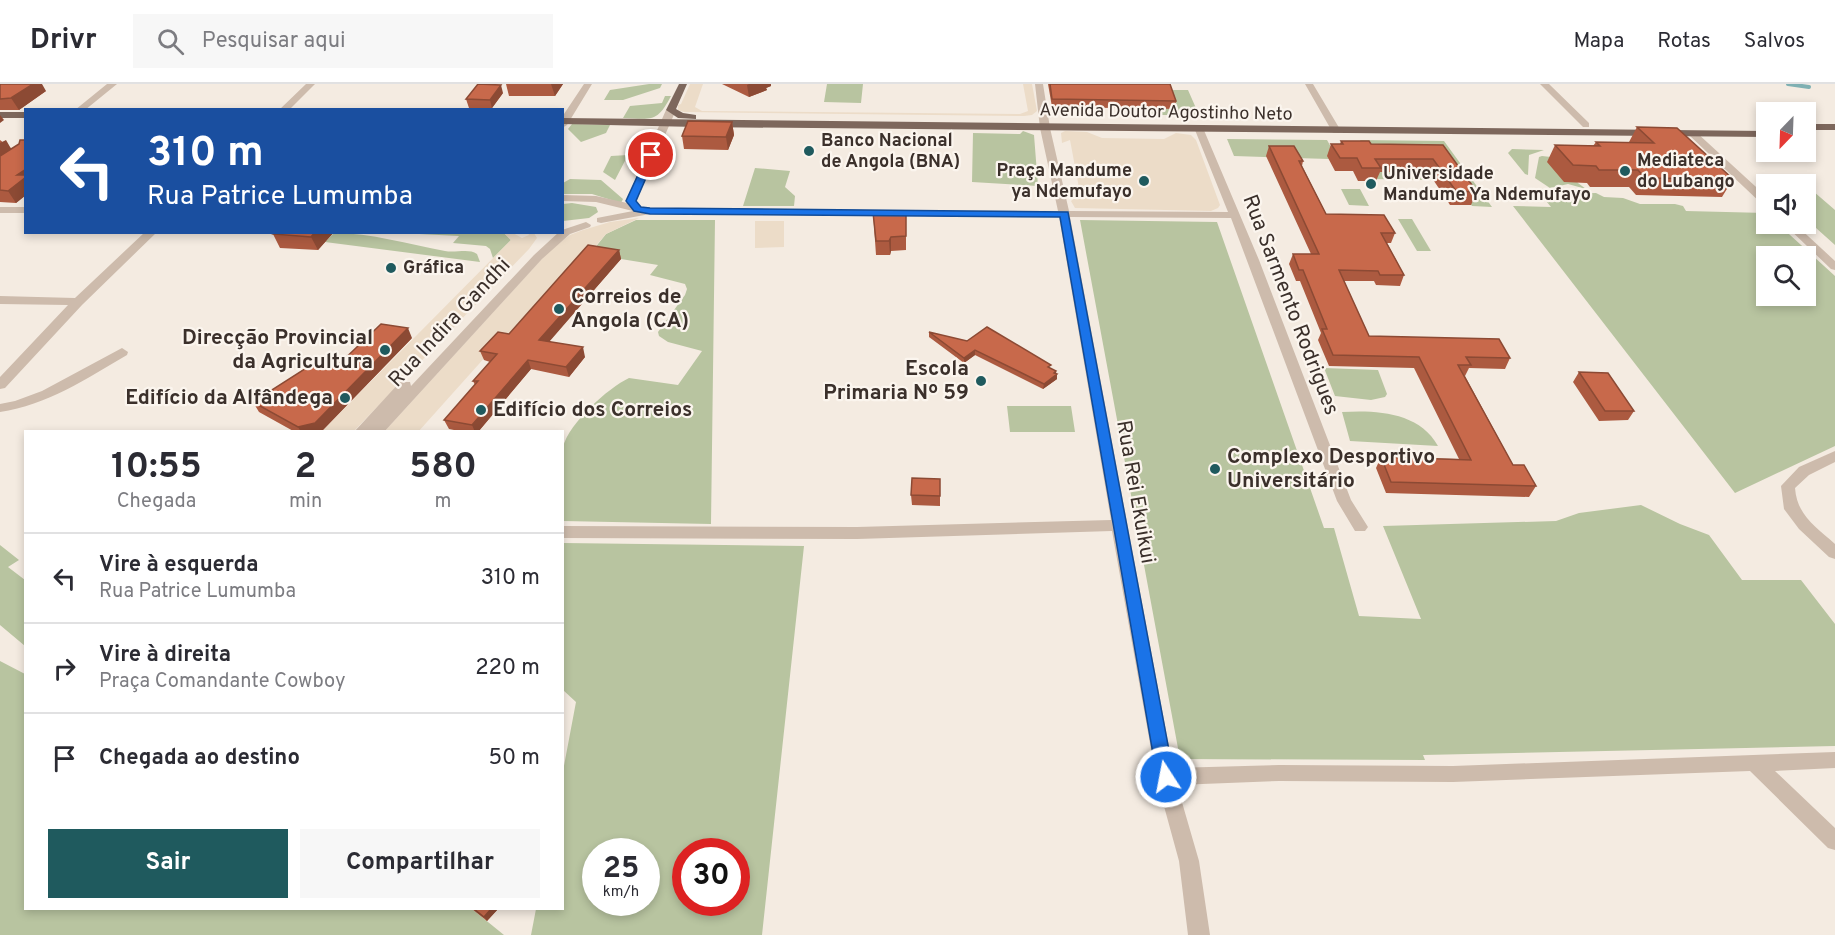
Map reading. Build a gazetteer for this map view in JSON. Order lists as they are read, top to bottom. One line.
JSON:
{"streets":{"main road":["Avenida Doutor Agostinho Neto"],"street":["Rua Sarmento Rodrigues","Rua Indira Gandhi","Rua Rei Ekuikui"]},"crossings":[["Avenida Doutor Agostinho Neto","Rua Sarmento Rodrigues"],["Avenida Doutor Agostinho Neto","Rua Rei Ekuikui"]],"places":["Banco Nacional de Angola (BNA)","Mediateca do Lubango","Praça Mandume ya Ndemufayo","Universidade Mandume Ya Ndemufayo","Gráfica","Correios de Angola (CA)","Direcção Provincial da Agricultura","Escola Primaria Nº 59","Edifício da Alfândega","Edifício dos Correios","Complexo Desportivo Universitário"],"north":"bottom left","page":{"header":"Drivr","search":"Pesquisar aqui","nav":["Mapa","Rotas","Salvos"],"turn":["310 m","Rua Patrice Lumumba"],"eta":["10:55","Chegada","2","min","580","m"],"list":[{"name":"Vire à esquerda","note":"Rua Patrice Lumumba","value":"310 m"},{"name":"Vire à direita","note":"Praça Comandante Cowboy","value":"220 m"},{"name":"Chegada ao destino","value":"50 m"}],"buttons":["Sair","Compartilhar"],"speed":"25 km/h","limit":"30"}}
